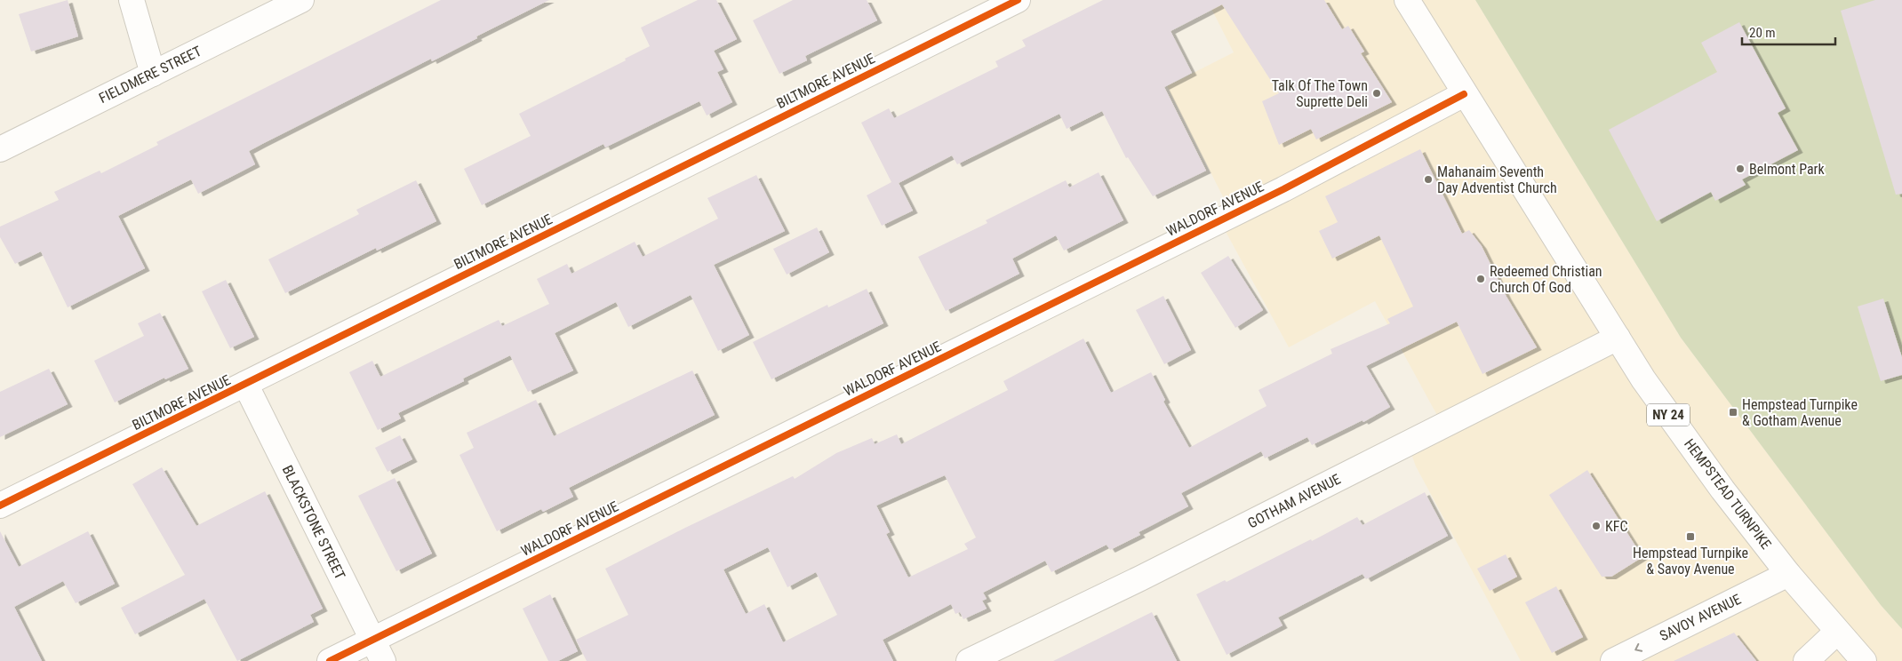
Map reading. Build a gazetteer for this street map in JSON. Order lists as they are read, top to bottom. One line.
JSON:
{"streets":{"street":["FIELDMERE STREET","BILTMORE AVENUE","WALDORF AVENUE","NY 24","HEMPSTEAD TURNPIKE","GOTHAM AVENUE","BLACKSTONE STREET","SAVOY AVENUE"]},"crossings":[["BILTMORE AVENUE","BLACKSTONE STREET"],["WALDORF AVENUE","HEMPSTEAD TURNPIKE"],["WALDORF AVENUE","BLACKSTONE STREET"],["HEMPSTEAD TURNPIKE","GOTHAM AVENUE"],["HEMPSTEAD TURNPIKE","SAVOY AVENUE"]],"one_way":["SAVOY AVENUE"],"places":{"other":["Talk Of The Town Suprette Deli","Belmont Park","Mahanaim Seventh Day Adventist Church","Redeemed Christian Church Of God","KFC"],"transit":["Hempstead Turnpike & Gotham Avenue","Hempstead Turnpike & Savoy Avenue"]},"scale_bar":"20 m"}
